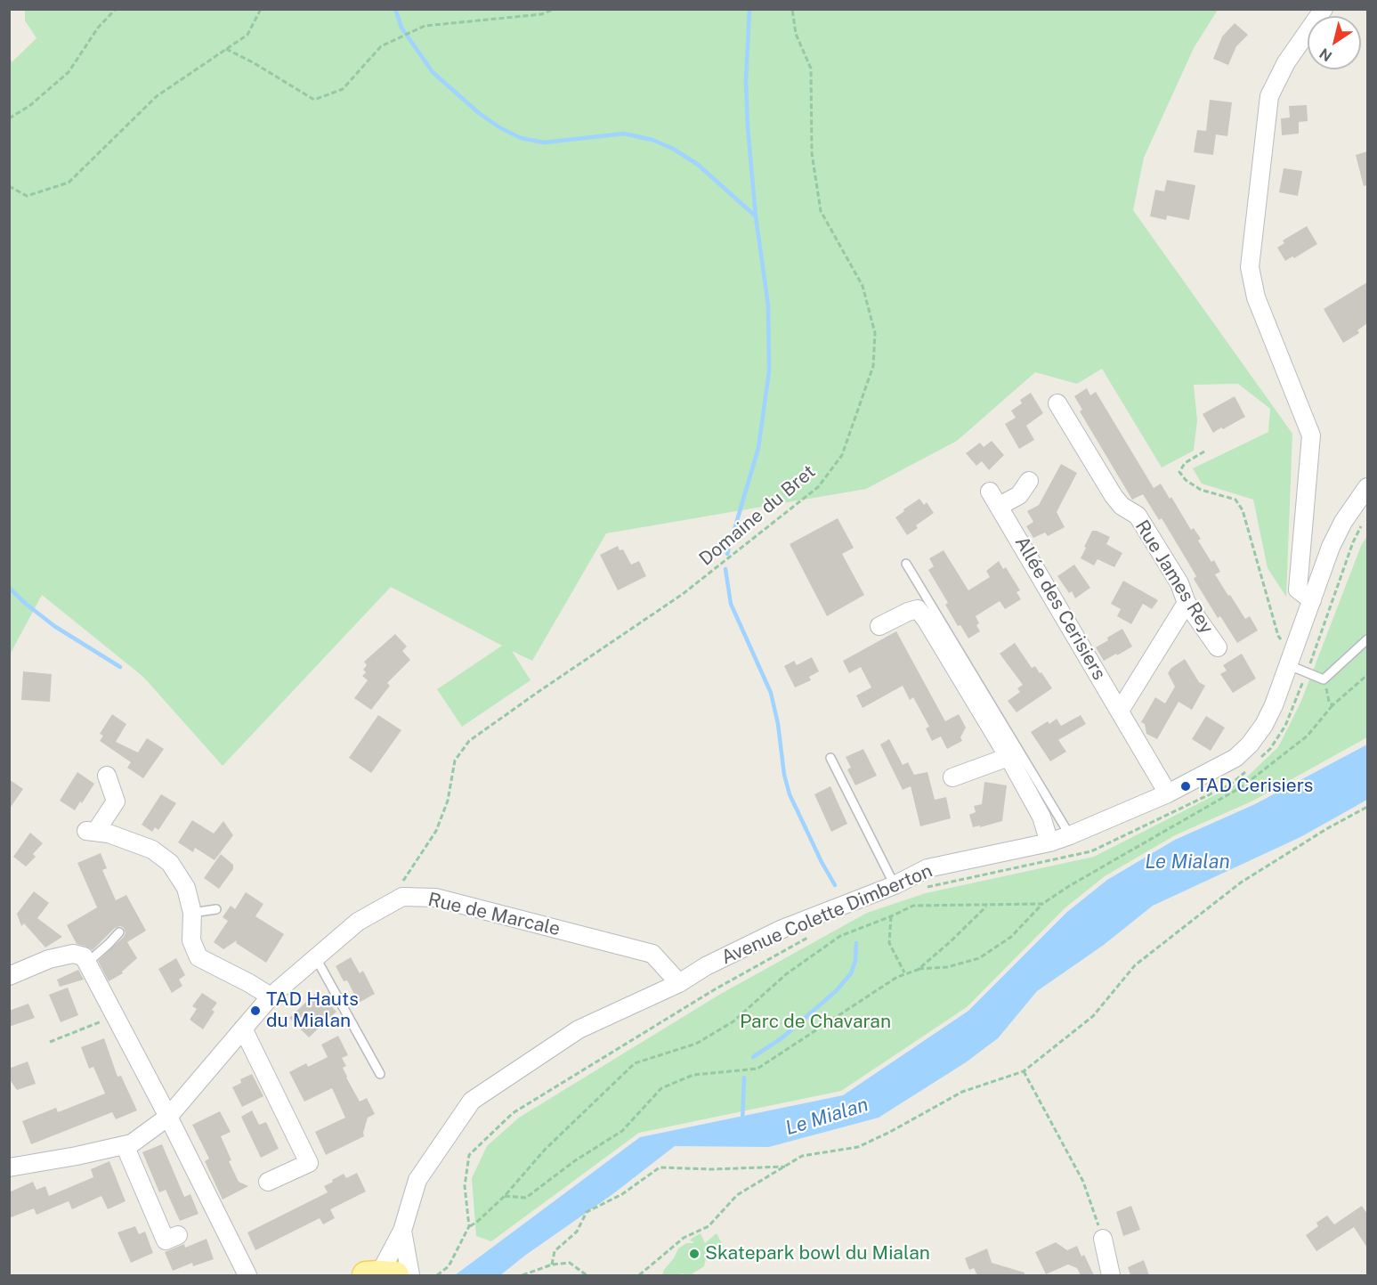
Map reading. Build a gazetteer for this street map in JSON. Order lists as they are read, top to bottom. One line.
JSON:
{"streets":{"street":["Rue James Rey","Allée des Cerisiers","Rue de Marcale","Avenue Colette Dimberton"],"path":["Domaine du Bret"]},"crossings":[["Domaine du Bret","Rue de Marcale"],["Allée des Cerisiers","Avenue Colette Dimberton"],["Rue de Marcale","Avenue Colette Dimberton"]],"water":["Le Mialan"],"parks":["Parc de Chavaran"],"places":["TAD Cerisiers","TAD Hauts du Mialan","Skatepark bowl du Mialan"],"north":"bottom left"}
